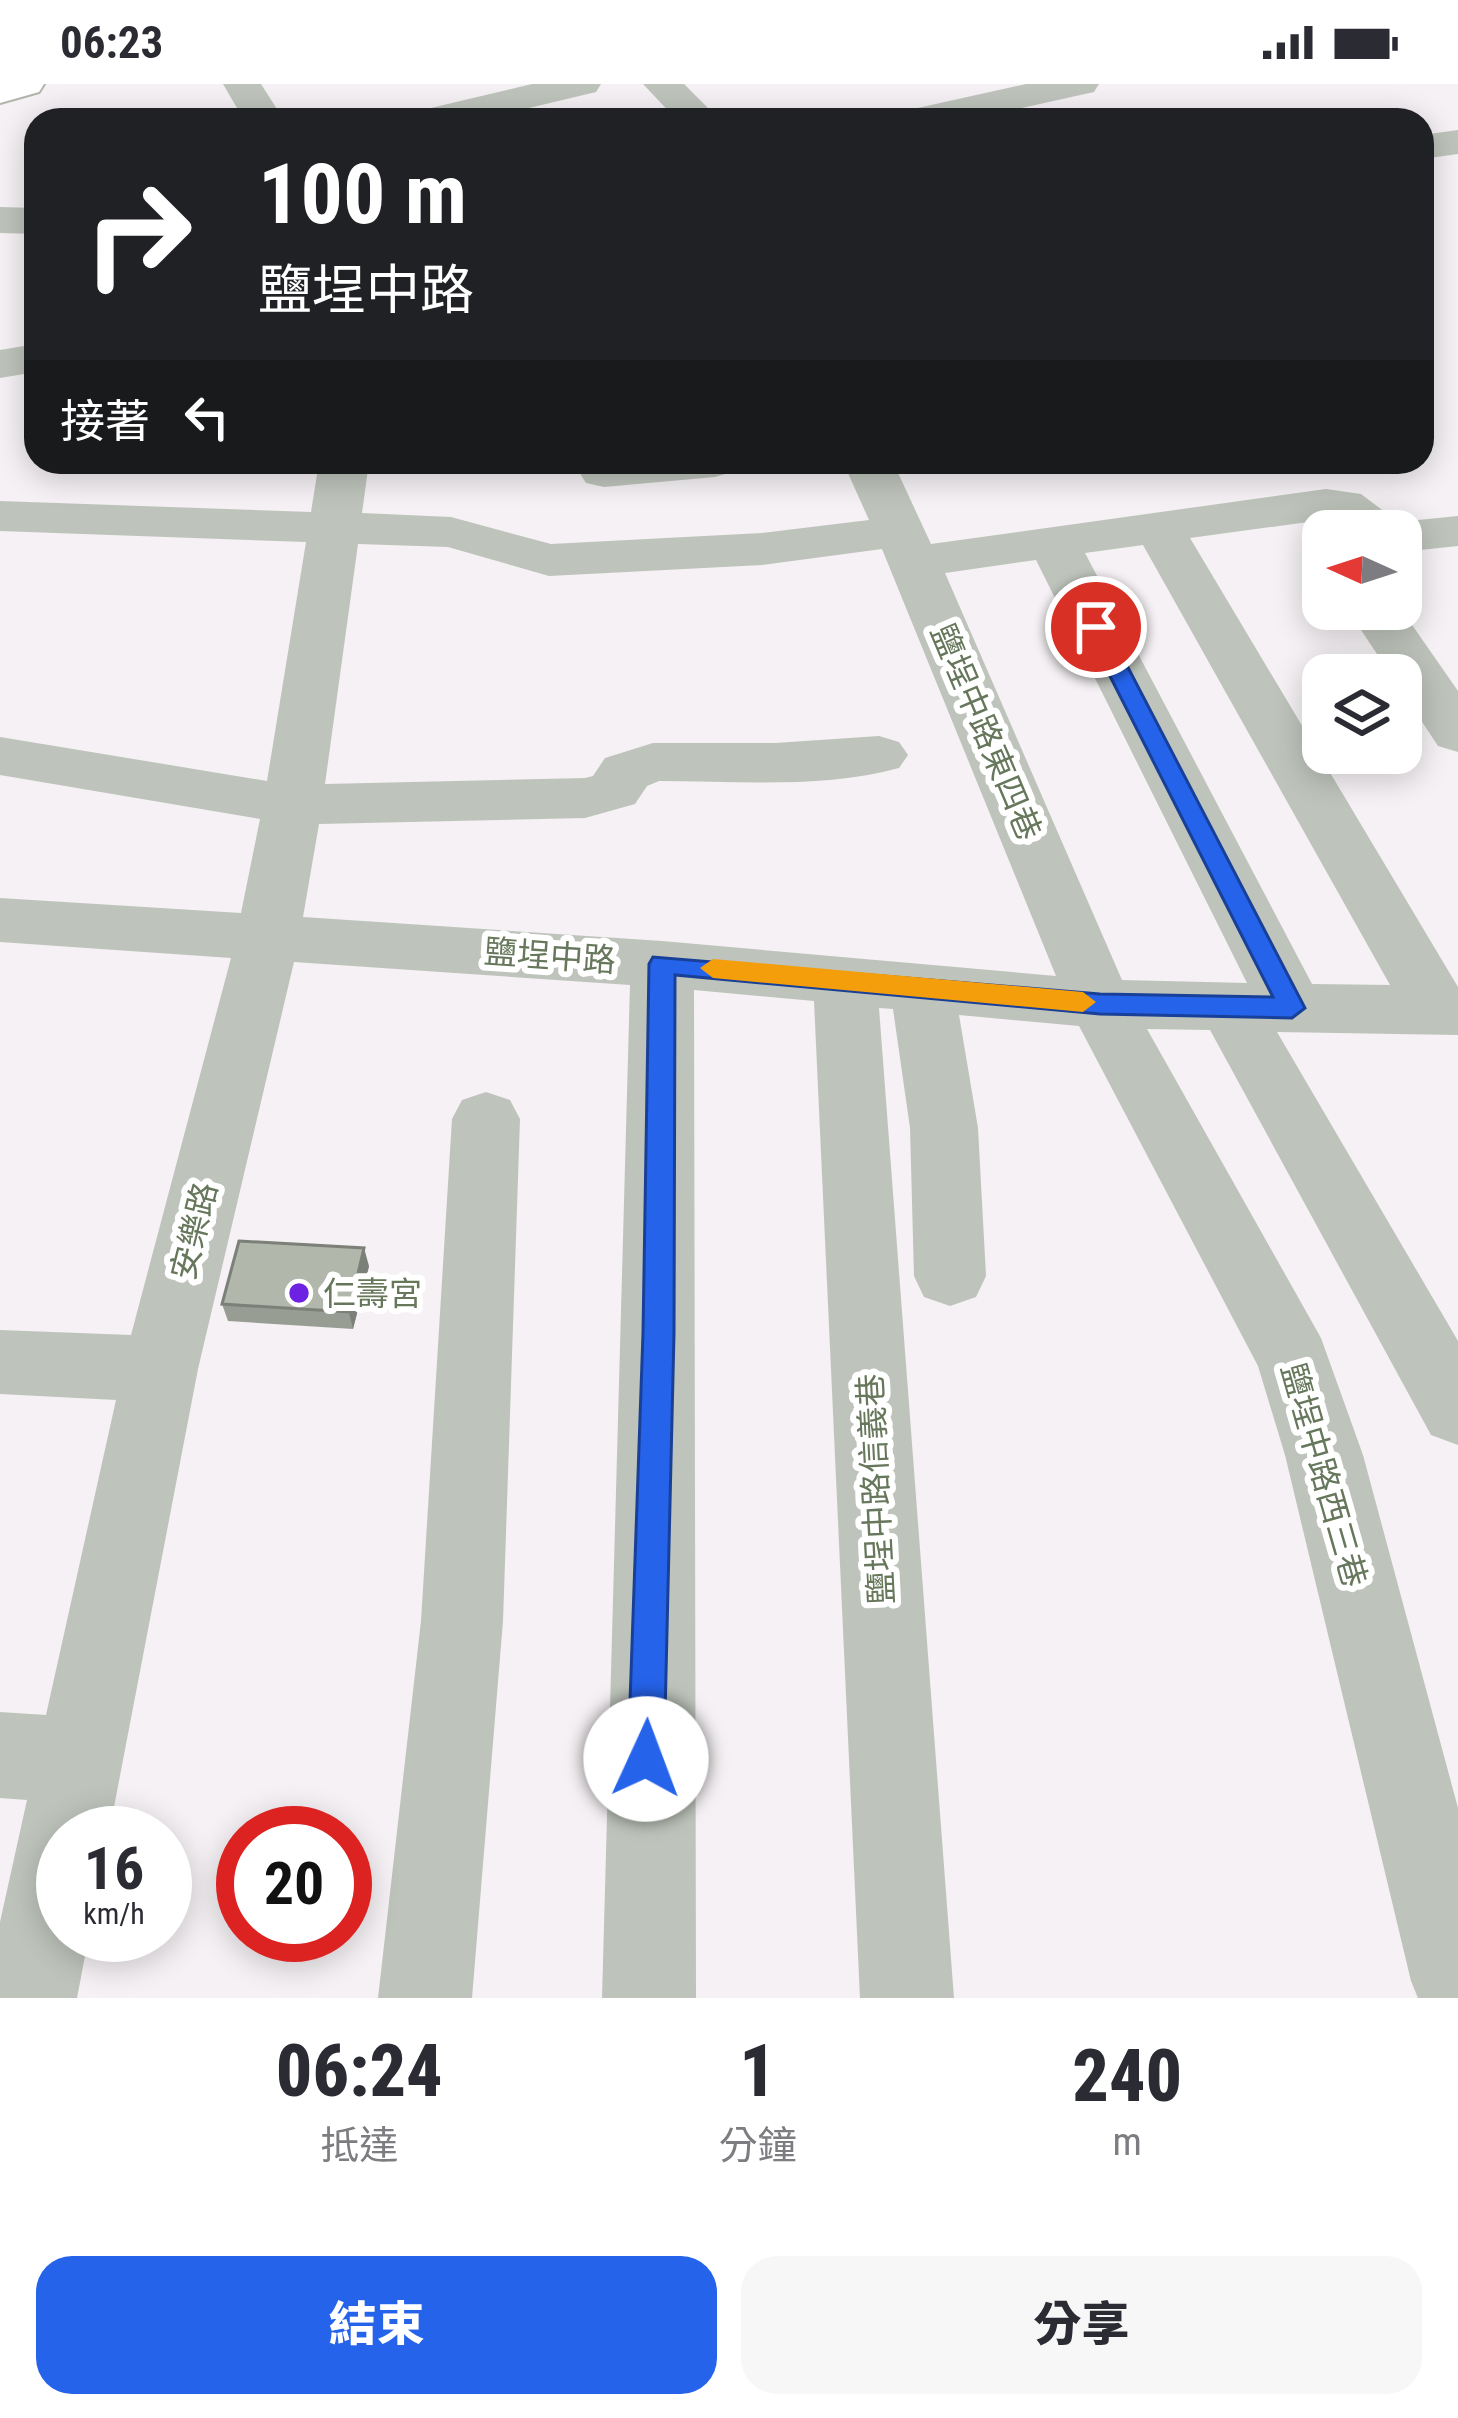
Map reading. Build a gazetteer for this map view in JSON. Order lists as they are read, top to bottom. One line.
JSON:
{"streets":{"street":["鹽埕中路東四巷","鹽埕中路","安樂路","鹽埕中路西三巷","鹽埕中路信義巷"]},"crossings":[["鹽埕中路東四巷","鹽埕中路"],["鹽埕中路東四巷","鹽埕中路西三巷"],["鹽埕中路","安樂路"],["鹽埕中路","鹽埕中路西三巷"],["鹽埕中路","鹽埕中路信義巷"]],"places":["仁壽宮"],"north":"left","page":{"status":"06:23","turn":["100 m","鹽埕中路"],"then":"接著","speed":"16 km/h","limit":"20","eta":["06:24","抵達","1","分鐘","240","m"],"buttons":["結束","分享"]}}
